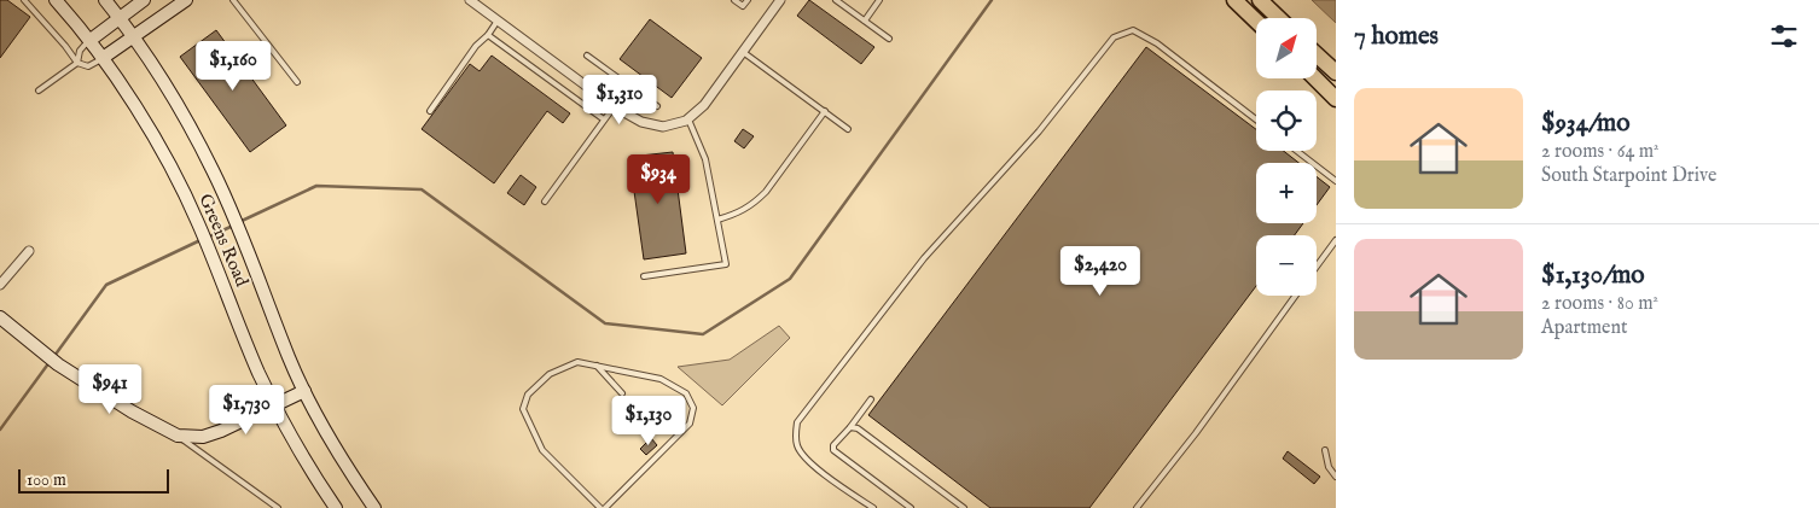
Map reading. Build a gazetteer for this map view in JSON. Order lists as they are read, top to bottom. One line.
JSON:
{"streets":{"main road":["Greens Road"]},"scale_bar":"100 m","north":"top right","page":{"heading":"7 homes","map_buttons":["+","−"],"price":["$1,160","$1,310","$934","$2,420","$941","$1,730","$1,130"],"list":[{"name":"$934/mo","note":"2 rooms · 64 m² · South Starpoint Drive"},{"name":"$1,130/mo","note":"2 rooms · 80 m² · Apartment"}],"scale":"100 m"}}
